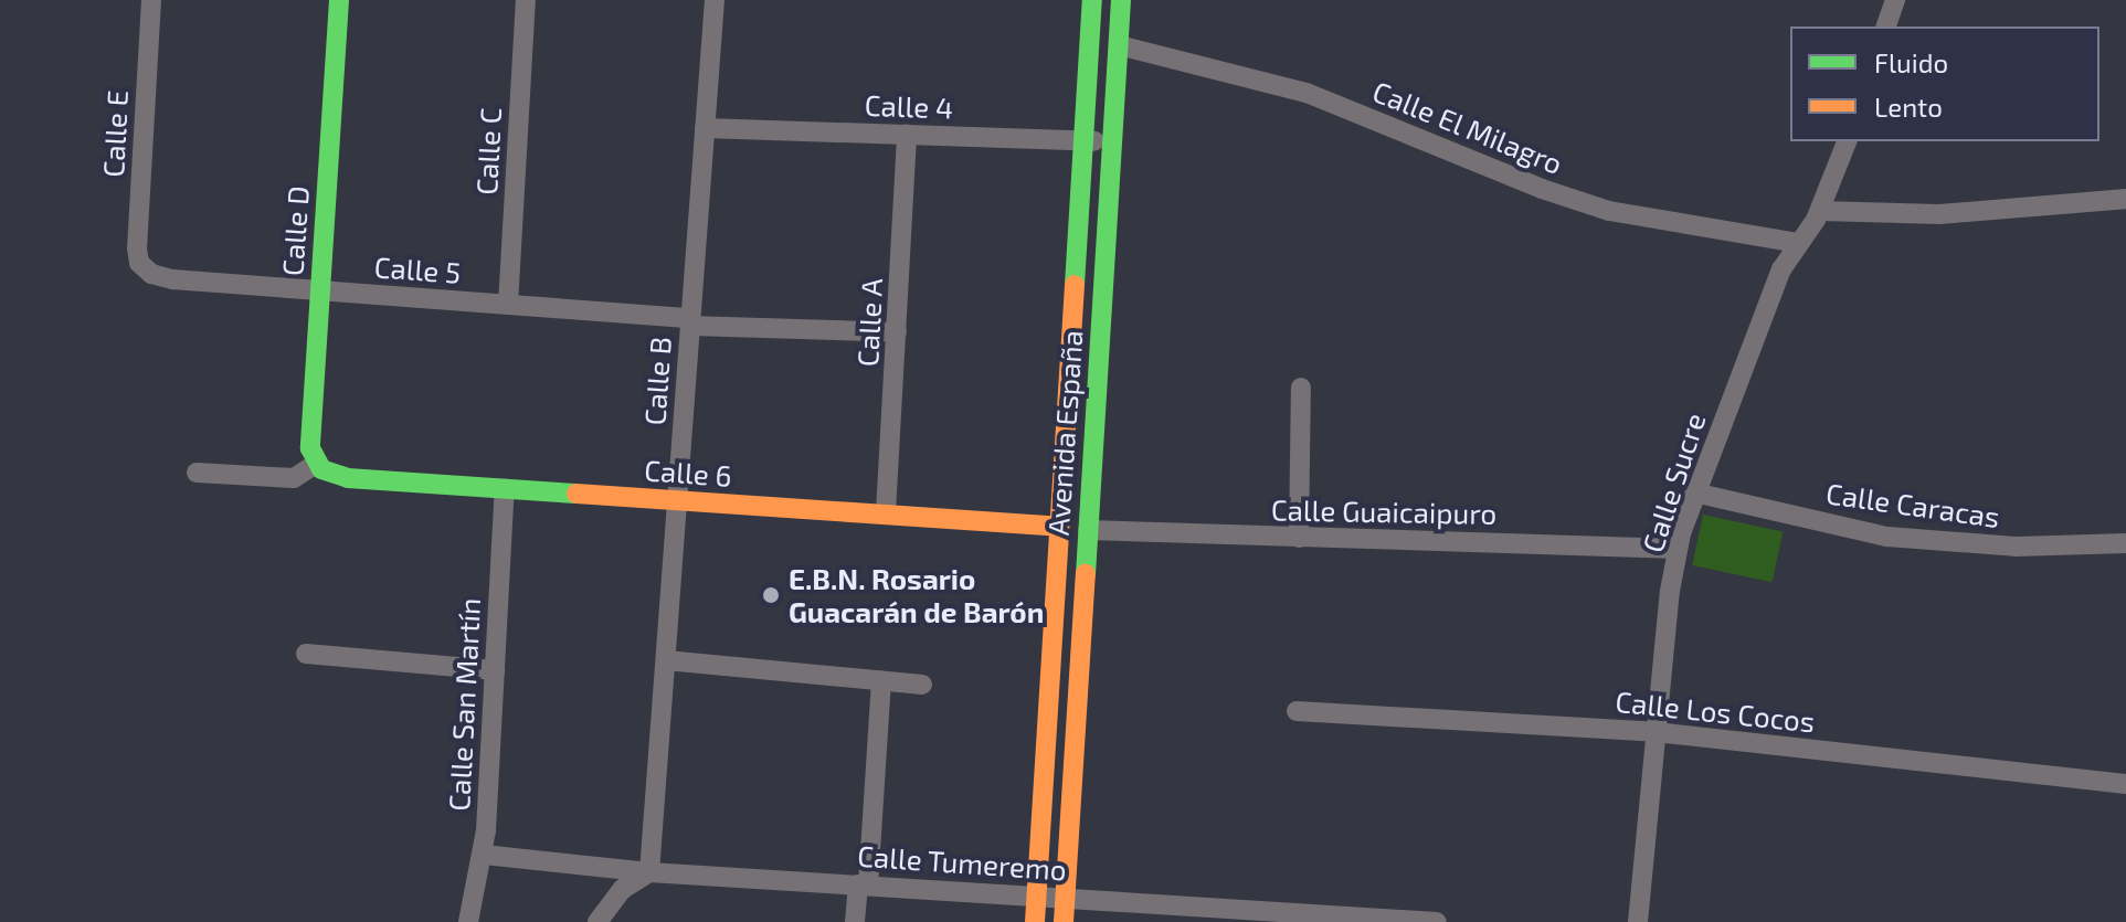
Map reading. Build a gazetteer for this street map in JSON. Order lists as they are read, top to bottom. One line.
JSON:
{"streets":{"main road":["Calle D","Avenida España","Calle 6"],"street":["Calle 4","Calle El Milagro","Calle E","Calle C","Calle 5","Calle A","Calle B","Calle Sucre","Calle Caracas","Calle Guaicaipuro","Calle San Martín","Calle Los Cocos","Calle Tumeremo"]},"crossings":[["Calle 4","Calle A"],["Calle 4","Calle B"],["Calle 4","Avenida España"],["Calle El Milagro","Avenida España"],["Calle El Milagro","Calle Sucre"],["Calle E","Calle 5"],["Calle C","Calle 5"],["Calle D","Calle 5"],["Calle D","Calle 6"],["Calle 5","Calle A"],["Calle 5","Calle B"],["Calle A","Calle 6"],["Calle B","Calle 6"],["Calle B","Calle Tumeremo"],["Avenida España","Calle 6"],["Avenida España","Calle Guaicaipuro"],["Avenida España","Calle Tumeremo"],["Calle 6","Calle San Martín"],["Calle Sucre","Calle Caracas"],["Calle Sucre","Calle Guaicaipuro"],["Calle Sucre","Calle Los Cocos"],["Calle San Martín","Calle Tumeremo"]],"places":["E.B.N. Rosario Guacarán de Barón"],"legend":["Fluido","Lento"]}
